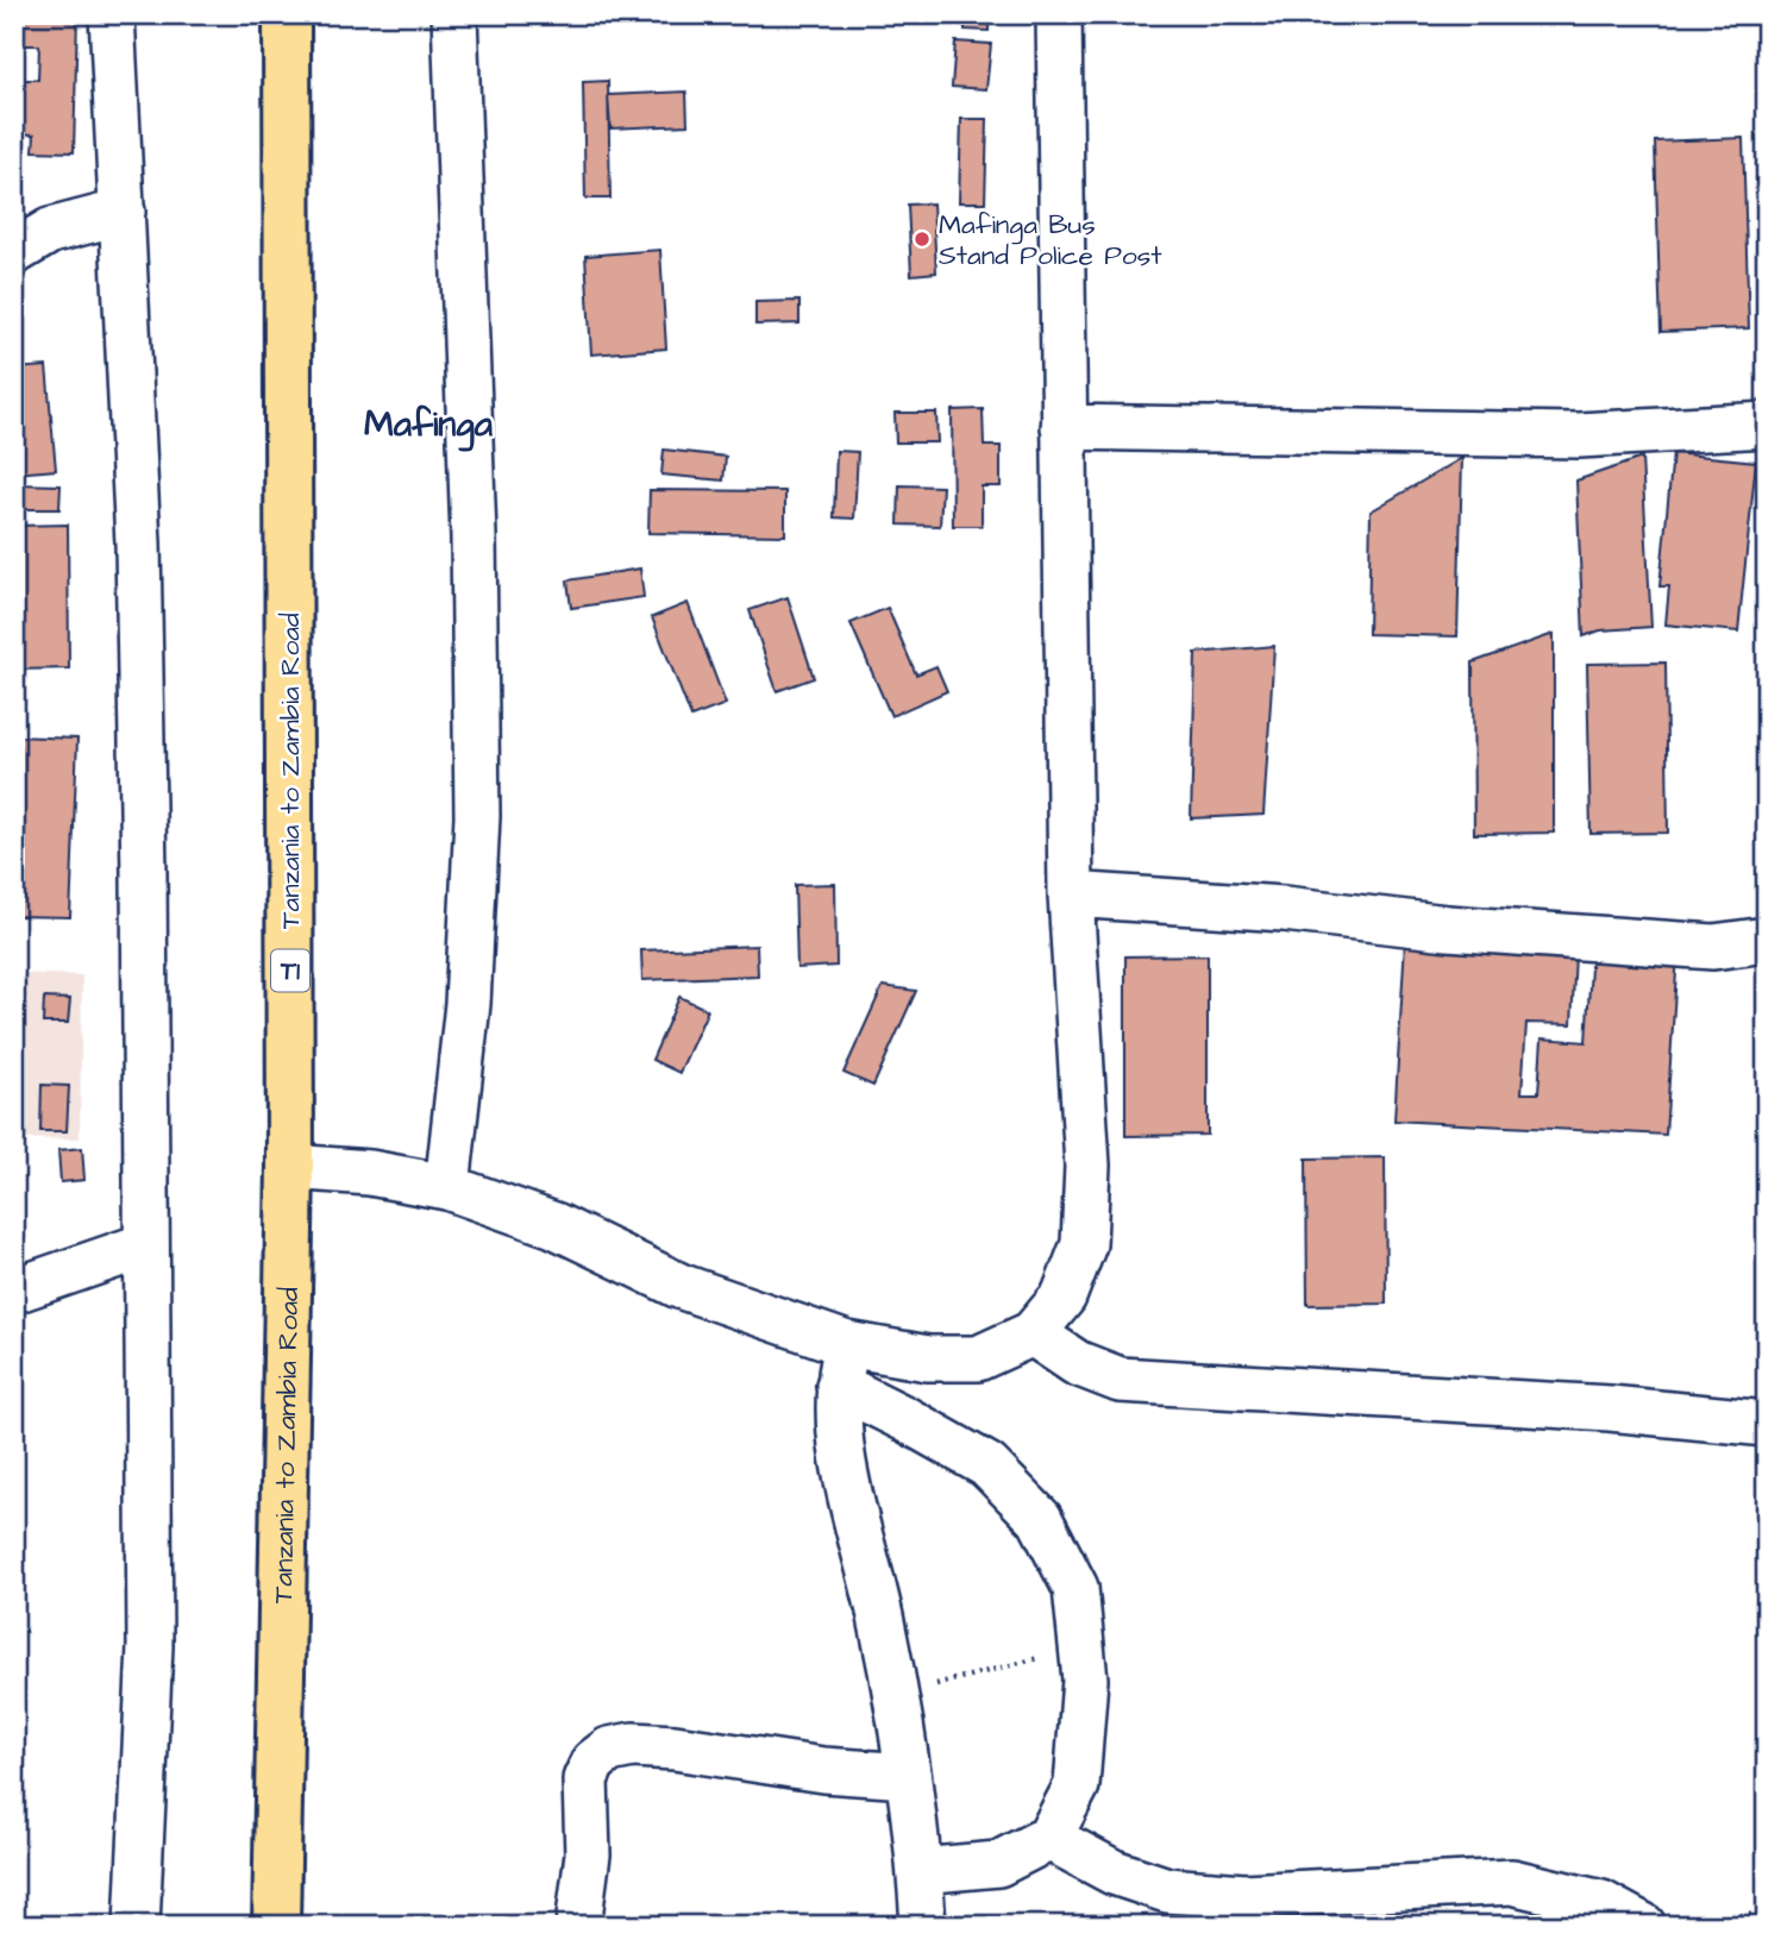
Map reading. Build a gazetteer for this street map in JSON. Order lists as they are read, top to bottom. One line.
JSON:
{"streets":{"highway":["Tanzania to Zambia Road","T1"]},"districts":["Mafinga"],"places":["Mafinga Bus Stand Police Post"]}
